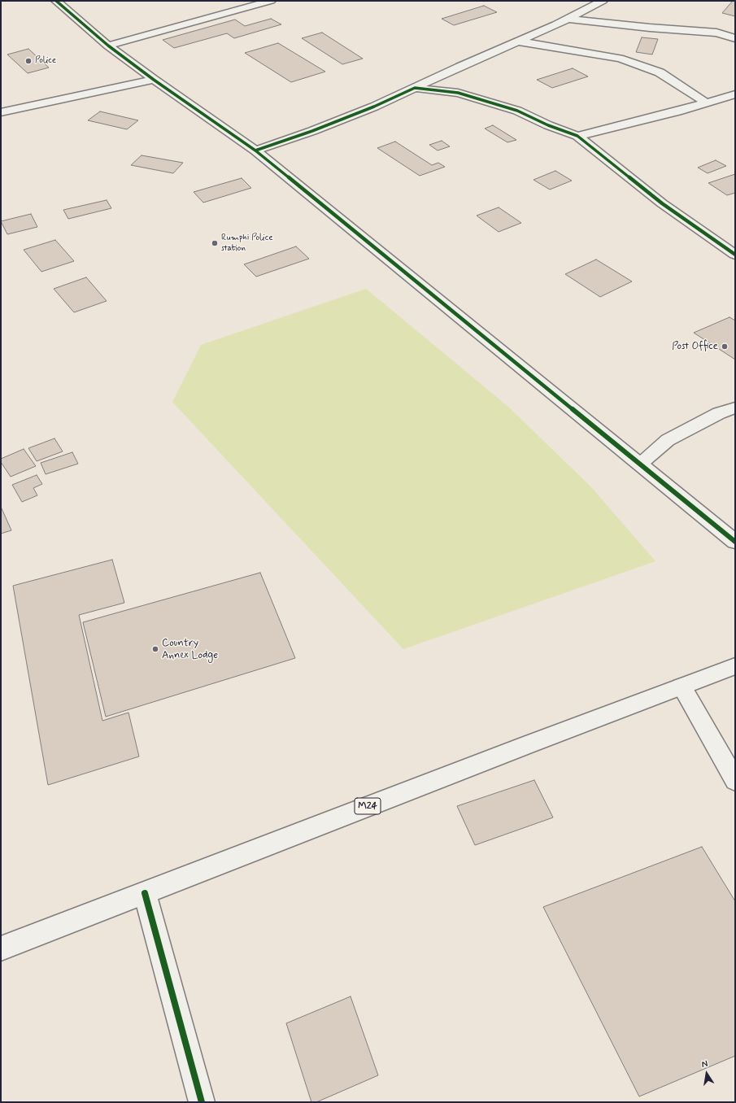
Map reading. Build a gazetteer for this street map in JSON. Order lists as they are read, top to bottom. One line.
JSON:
{"streets":{"street":["M24"]},"places":["Police","Rumphi Police station","Post Office","Country Annex Lodge"],"north":"top"}
